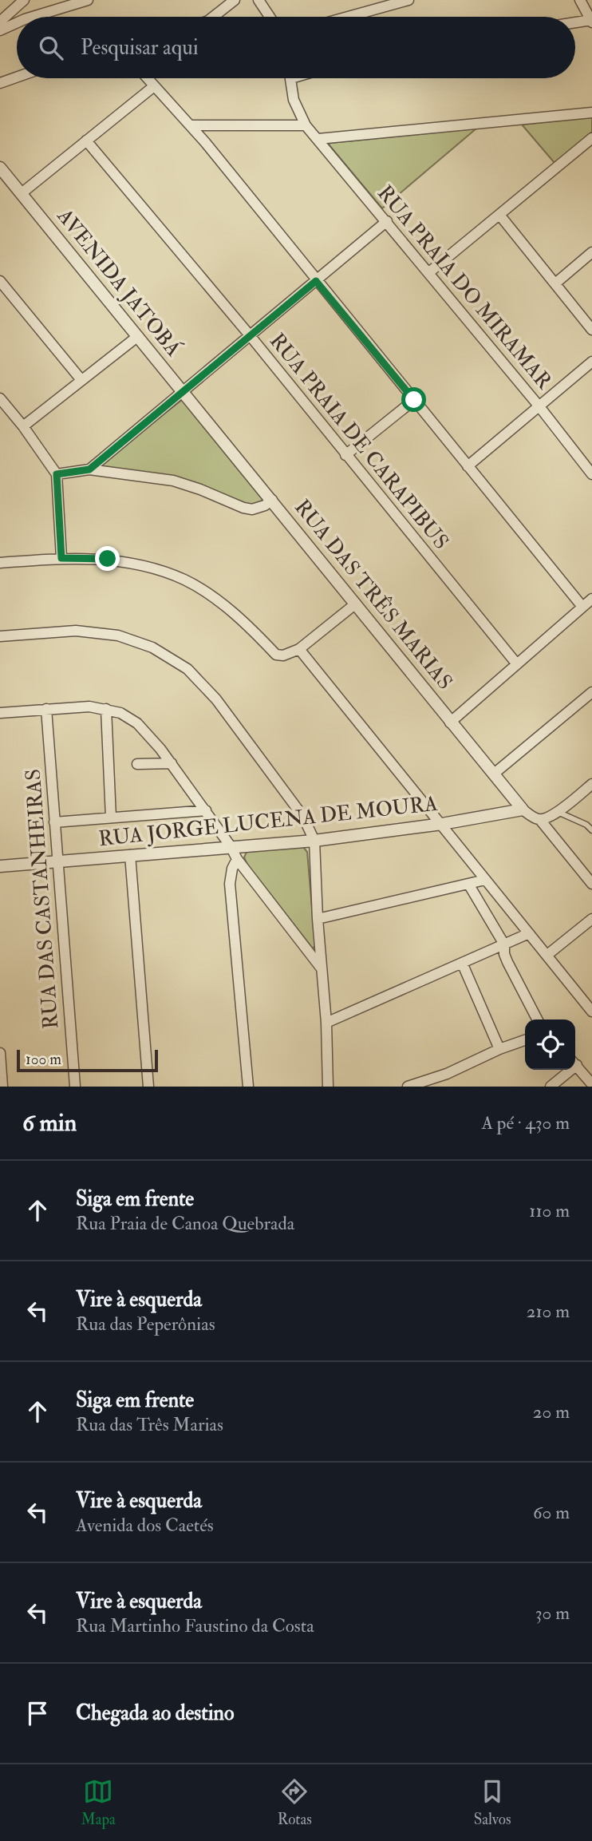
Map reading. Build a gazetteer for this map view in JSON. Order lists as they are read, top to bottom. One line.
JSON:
{"streets":{"street":["AVENIDA JATOBÁ","RUA PRAIA DO MIRAMAR","RUA PRAIA DE CARAPIBUS","RUA DAS TRÊS MARIAS","RUA JORGE LUCENA DE MOURA","RUA DAS CASTANHEIRAS"]},"crossings":[["AVENIDA JATOBÁ","RUA DAS TRÊS MARIAS"],["RUA DAS TRÊS MARIAS","RUA JORGE LUCENA DE MOURA"],["RUA JORGE LUCENA DE MOURA","RUA DAS CASTANHEIRAS"]],"scale_bar":"100 m","page":{"search":"Pesquisar aqui","scale":"100 m","heading":["6 min","A pé · 430 m"],"list":[["Siga em frente","Rua Praia de Canoa Quebrada","110 m"],["Vire à esquerda","Rua das Peperônias","210 m"],["Siga em frente","Rua das Três Marias","20 m"],["Vire à esquerda","Avenida dos Caetés","60 m"],["Vire à esquerda","Rua Martinho Faustino da Costa","30 m"],"Chegada ao destino"],"nav":["Mapa","Rotas","Salvos"]}}
